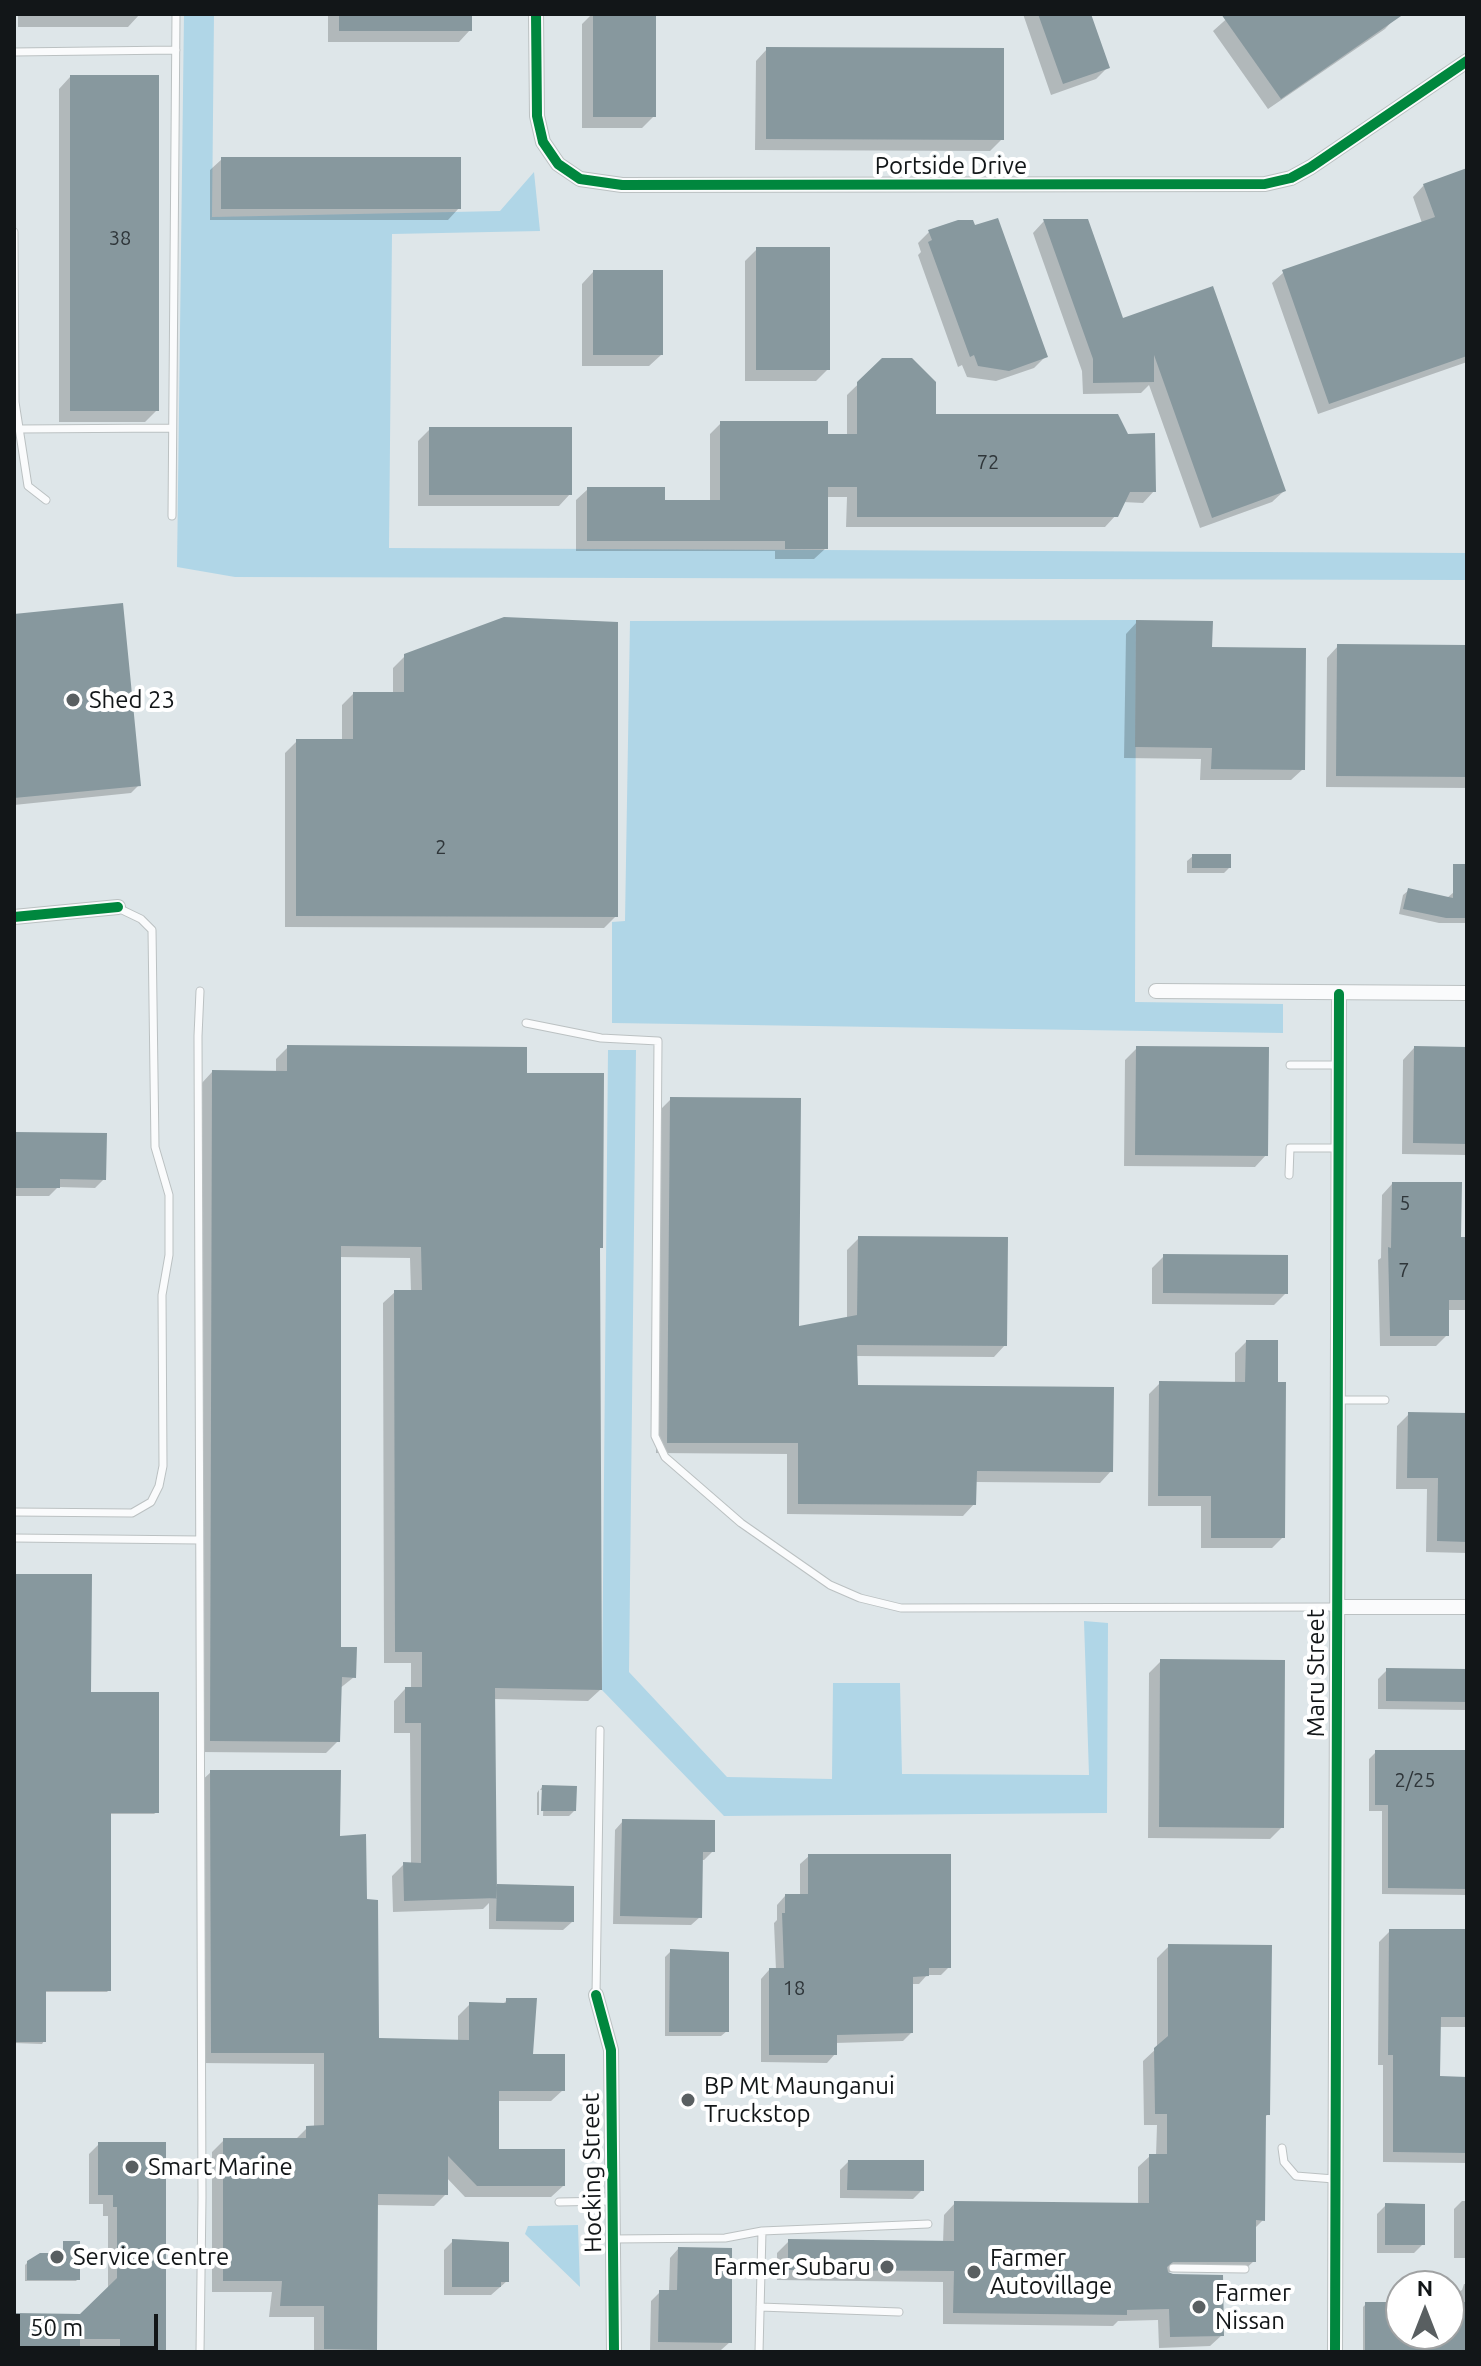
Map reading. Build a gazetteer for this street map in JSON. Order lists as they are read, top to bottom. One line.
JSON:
{"streets":{"street":["Portside Drive","Maru Street","Hocking Street"]},"places":["Shed 23","BP Mt Maunganui Truckstop","Smart Marine","Service Centre","Farmer Subaru","Farmer Autovillage","Farmer Nissan"],"house_numbers":["38","72","2","5","7","2/25","18"],"scale_bar":"50 m","north":"top"}
